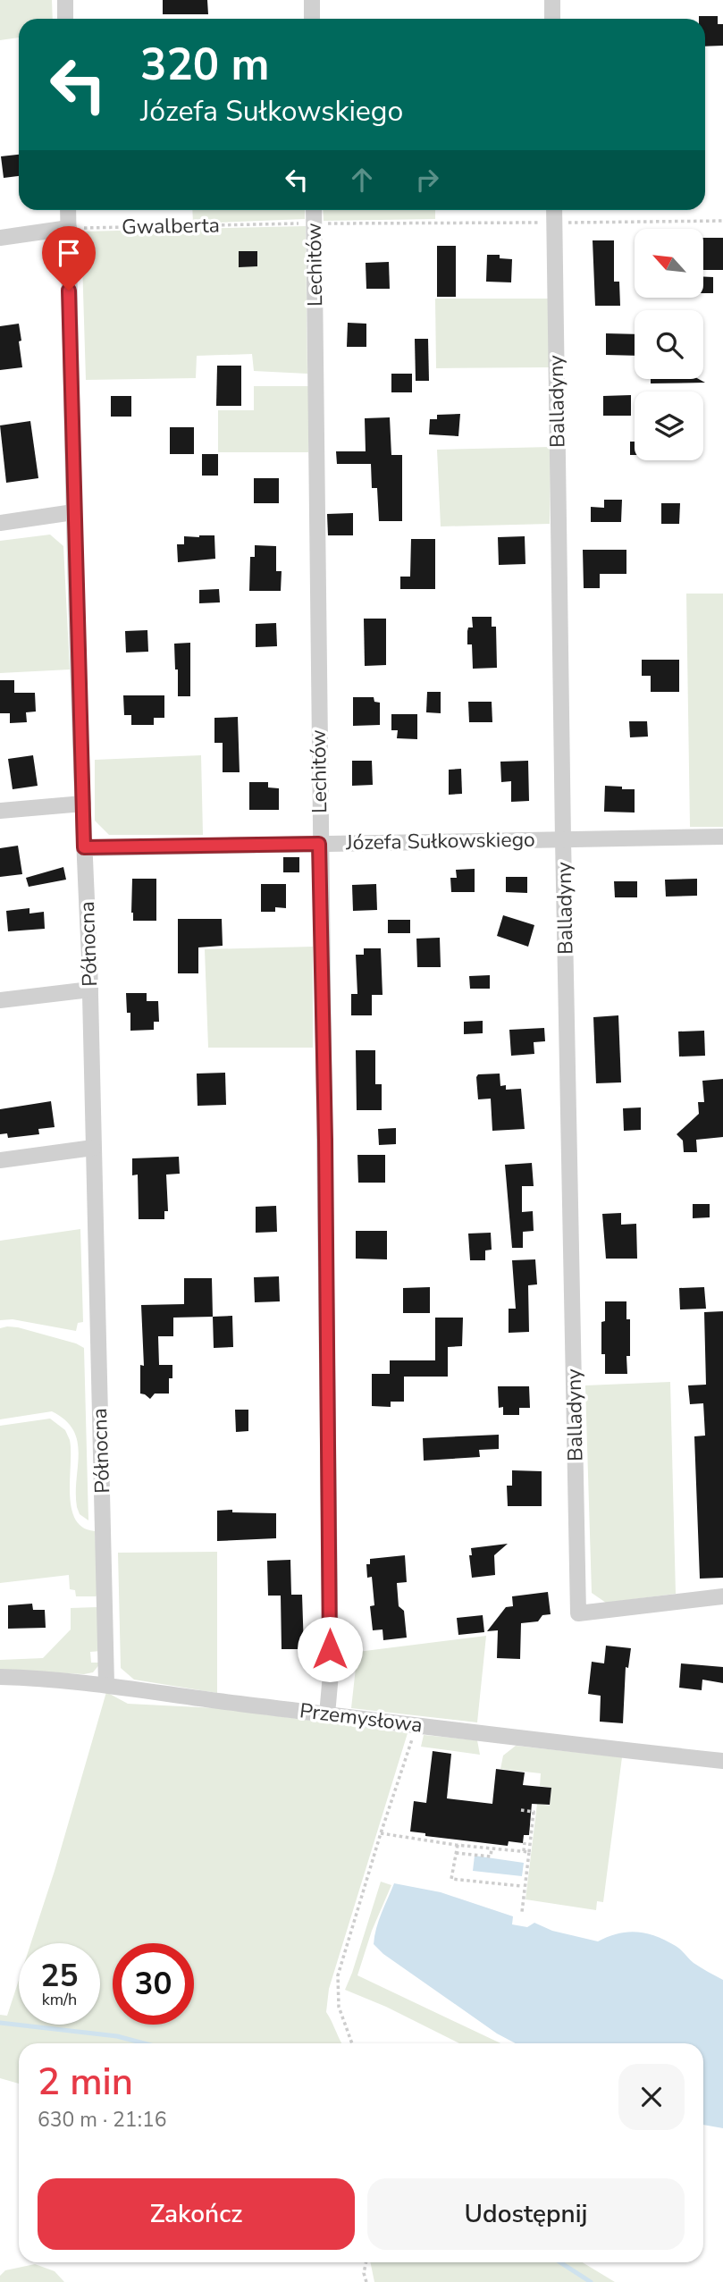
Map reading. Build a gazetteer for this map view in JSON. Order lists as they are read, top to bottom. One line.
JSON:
{"streets":{"street":["Lechitów","Balladyny","Józefa Sułkowskiego","Północna","Przemysłowa"],"path":["Gwalberta"]},"crossings":[["Gwalberta","Północna"],["Lechitów","Józefa Sułkowskiego"],["Lechitów","Przemysłowa"],["Balladyny","Józefa Sułkowskiego"],["Józefa Sułkowskiego","Północna"],["Północna","Przemysłowa"]],"north":"top left","page":{"turn":["320 m","Józefa Sułkowskiego"],"speed":"25 km/h","limit":"30","heading":["2 min","630 m · 21:16"],"buttons":["Zakończ","Udostępnij"]}}
